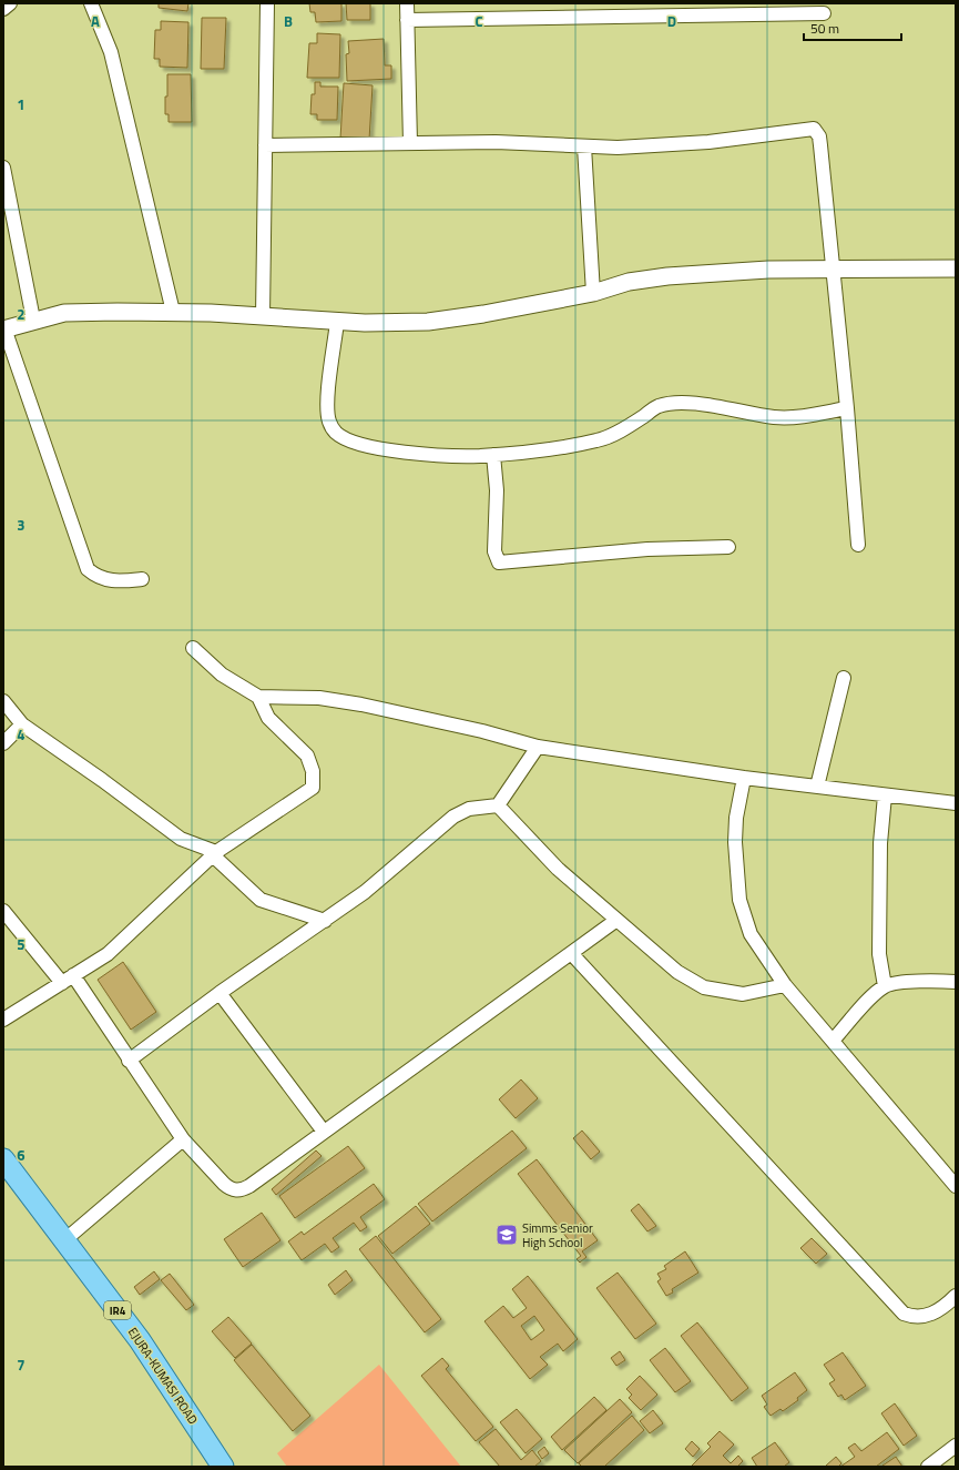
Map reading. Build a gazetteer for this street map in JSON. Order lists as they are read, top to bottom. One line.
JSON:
{"streets":{"main road":["IR4","EJURA-KUMASI ROAD"]},"places":{"school or university":["Simms Senior High School"]},"scale_bar":"50 m","grid":{"columns":["A","B","C","D"],"rows":["1","2","3","4","5","6","7"]}}
